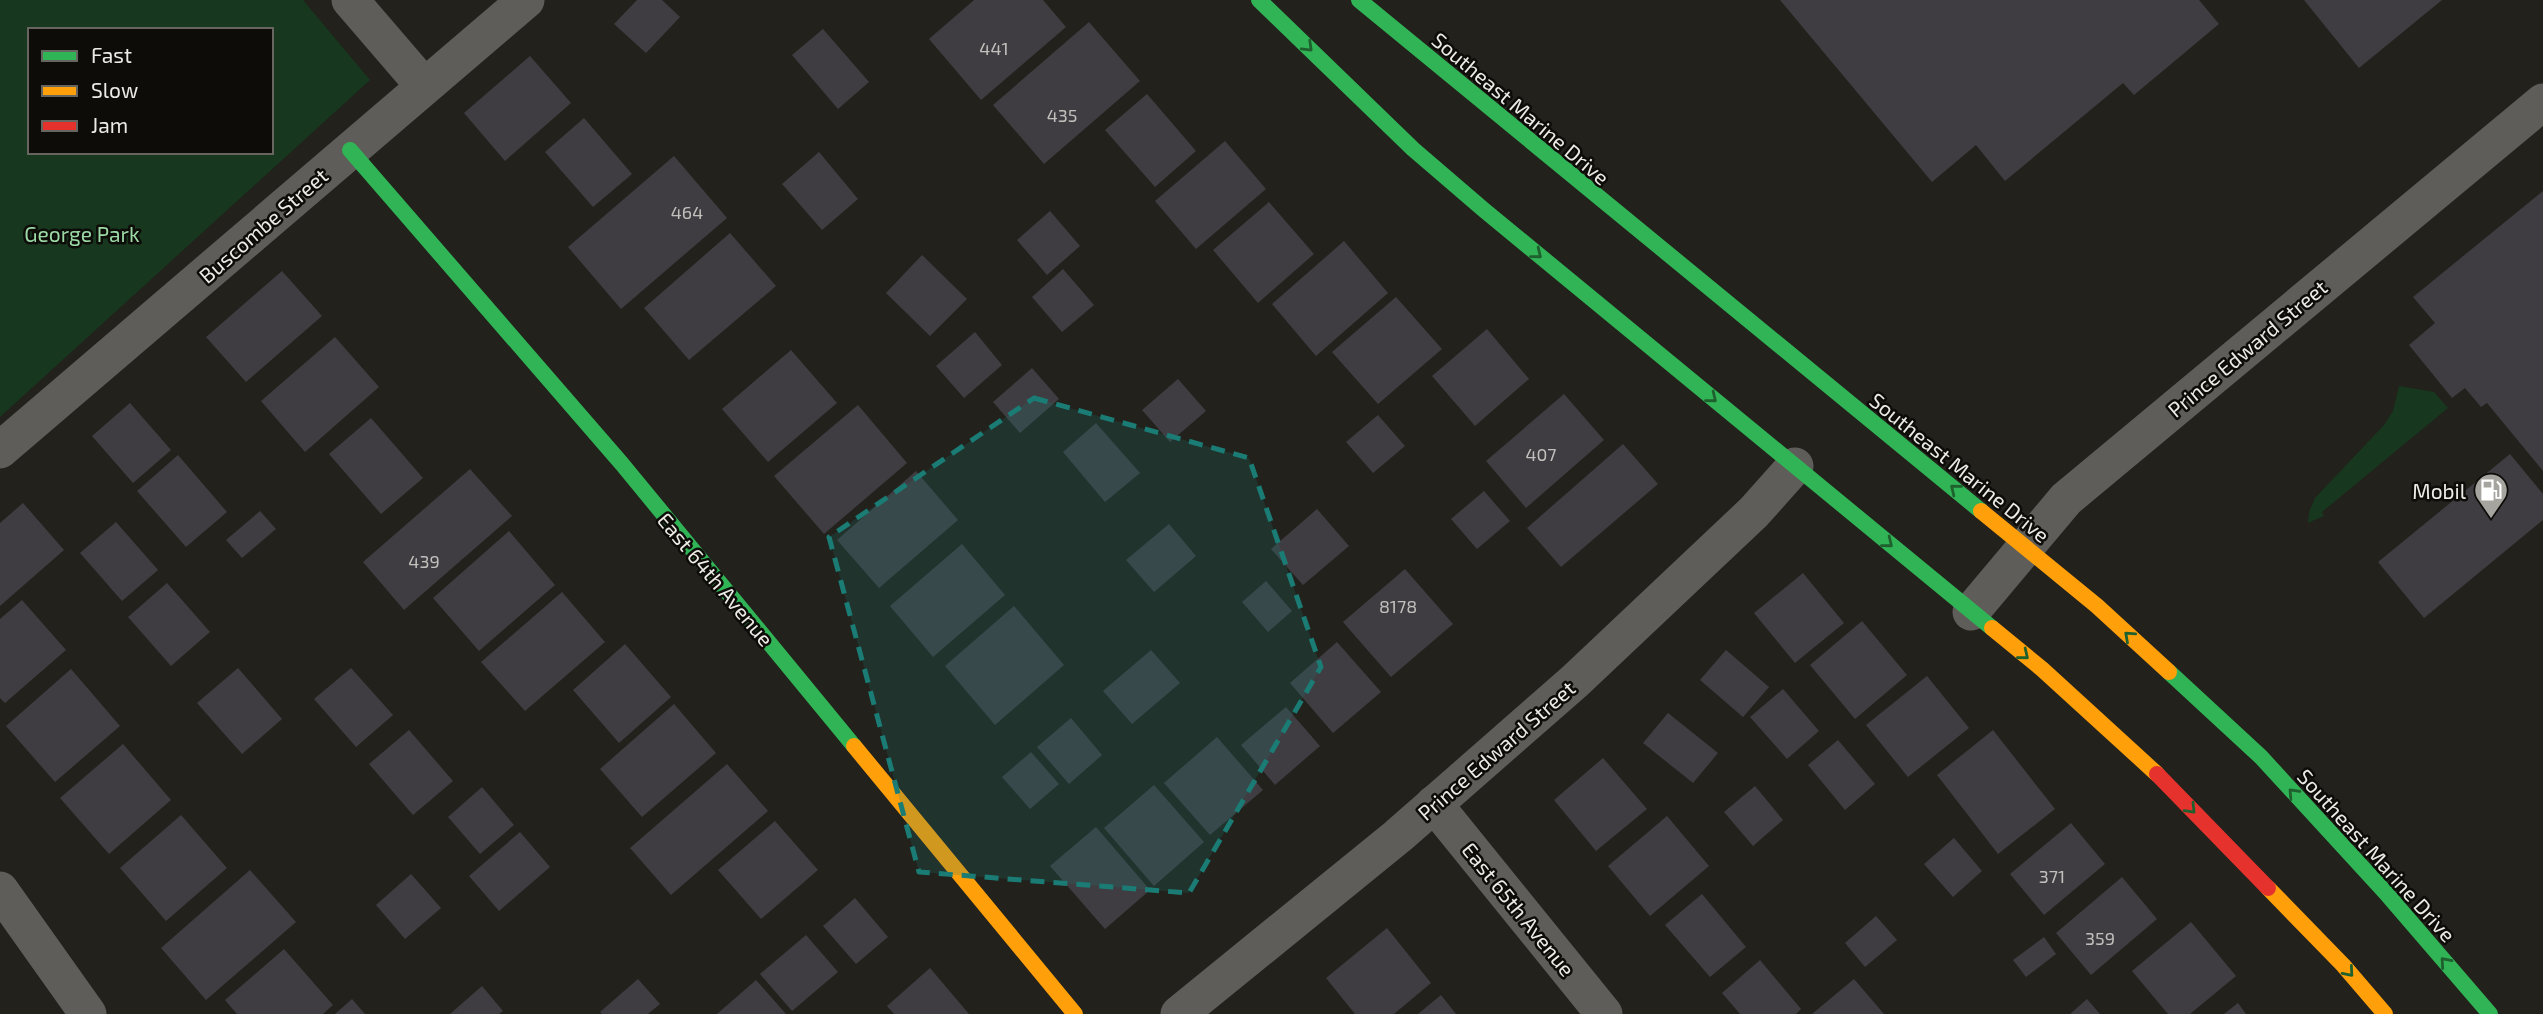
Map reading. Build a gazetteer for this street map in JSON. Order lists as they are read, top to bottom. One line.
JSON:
{"streets":{"main road":["Southeast Marine Drive","East 64th Avenue"],"street":["Buscombe Street","Prince Edward Street","East 65th Avenue"]},"crossings":[["Southeast Marine Drive","Prince Edward Street"],["Buscombe Street","East 64th Avenue"],["Prince Edward Street","East 65th Avenue"]],"parks":["George Park"],"places":{"fuel station":["Mobil"]},"house_numbers":["441","435","464","407","439","8178","371","359"],"legend":["Fast","Slow","Jam"]}
